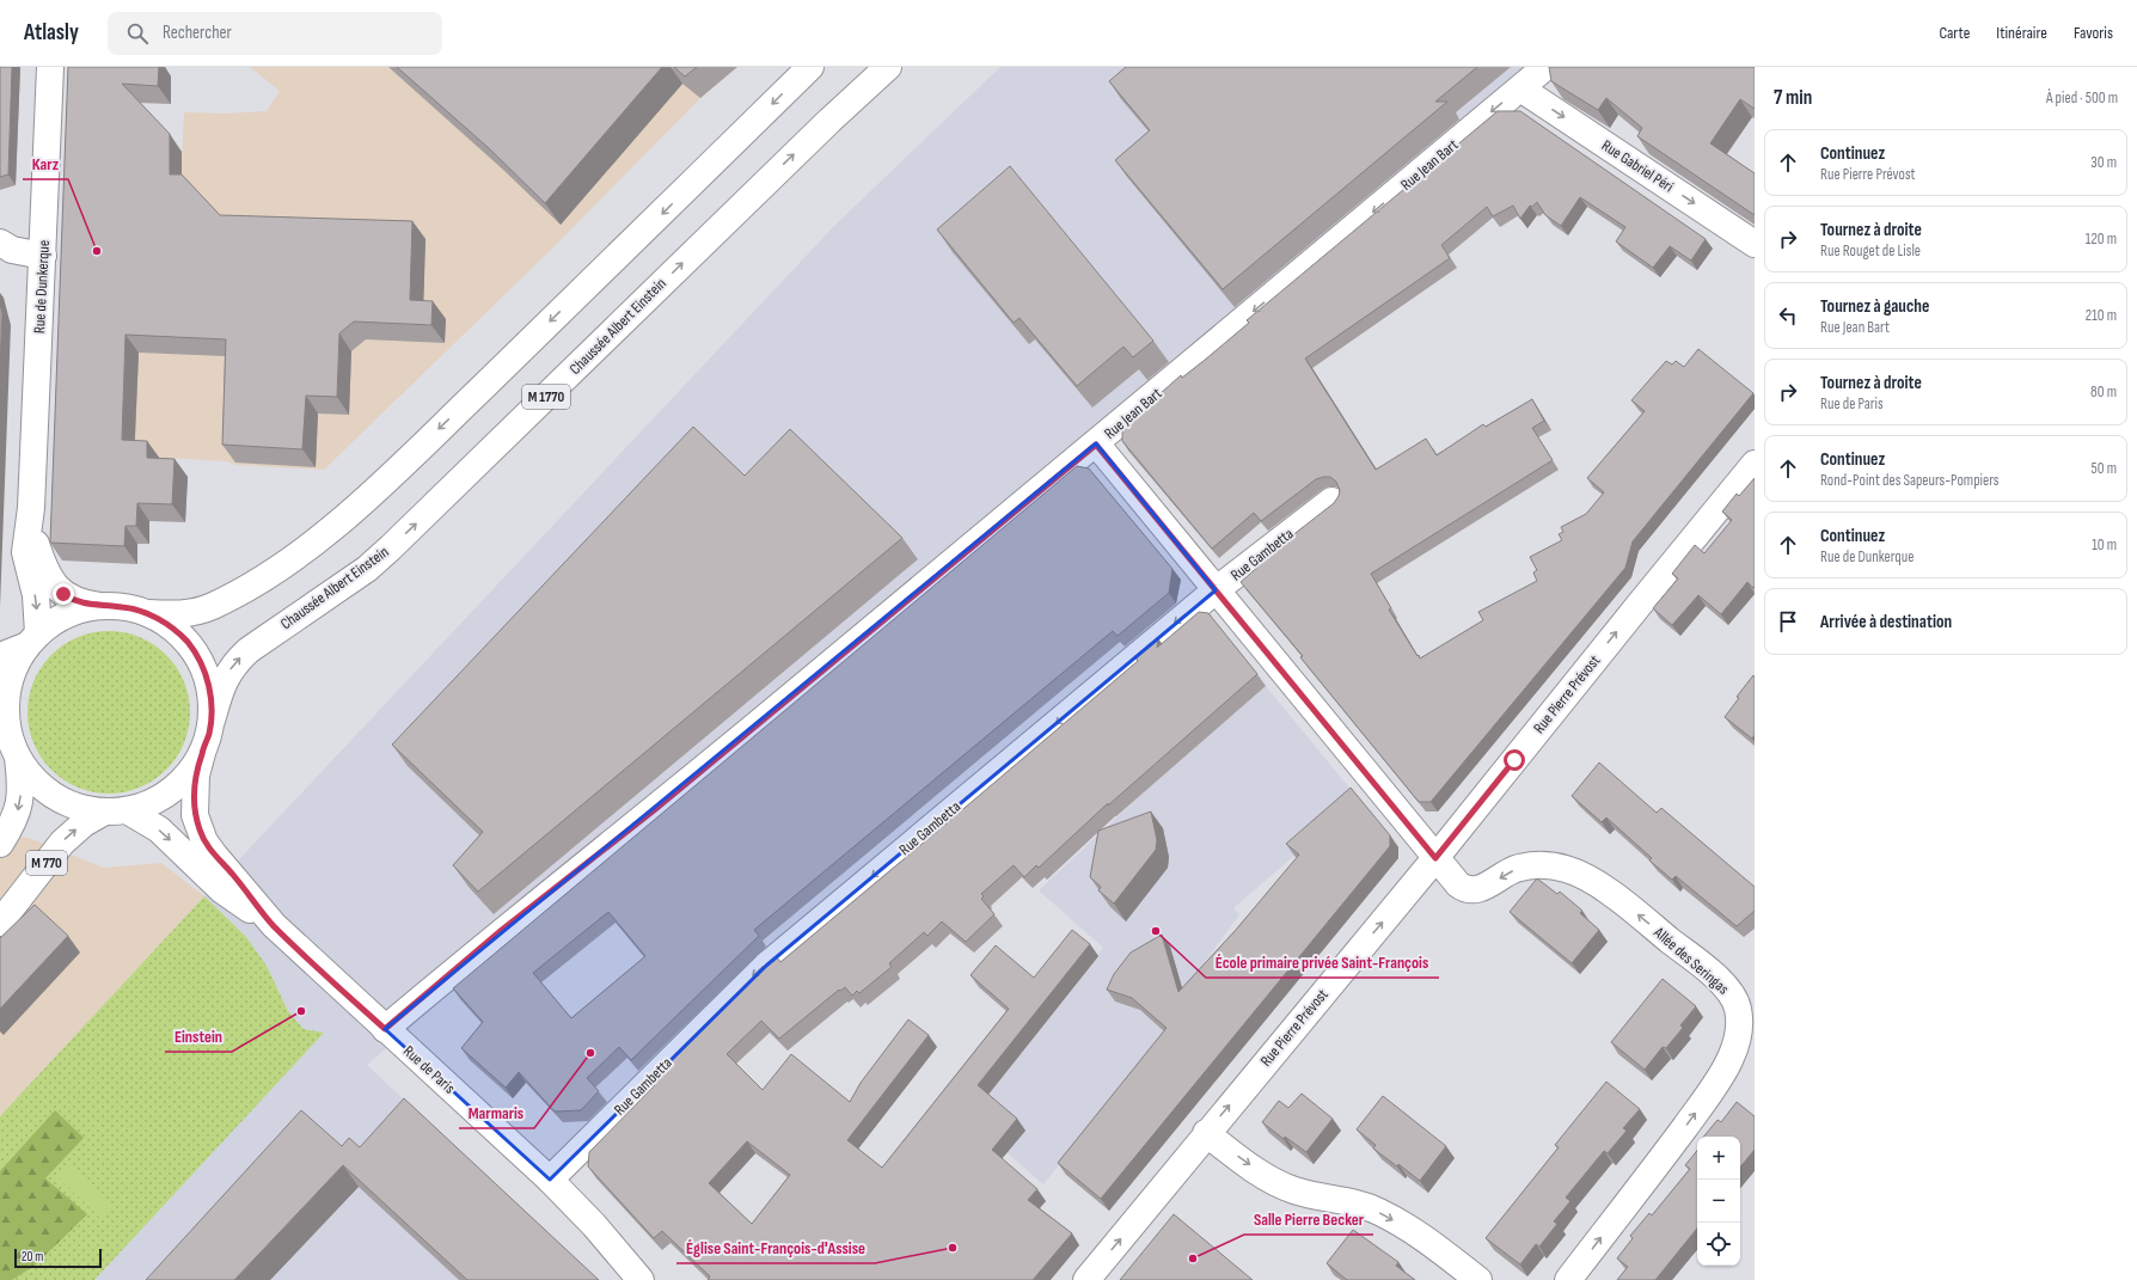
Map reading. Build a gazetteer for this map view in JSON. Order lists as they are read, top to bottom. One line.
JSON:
{"streets":{"street":["Rue Jean Bart","Rue Gabriel Péri","Rue de Dunkerque","Chaussée Albert Einstein","M 1770","Rue Gambetta","Rue Pierre Prévost","M 770","Allée des Seringas","Rue de Paris"]},"crossings":[["Rue Jean Bart","Rue Gabriel Péri"],["Rue Jean Bart","Rue de Paris"],["Chaussée Albert Einstein","Rue de Paris"],["Rue Gambetta","Rue de Paris"],["Rue Pierre Prévost","Allée des Seringas"],["M 770","Rue de Paris"]],"one_way":["Rue Jean Bart","Rue Gabriel Péri","Rue Gambetta","Rue Pierre Prévost"],"places":["Karz","École primaire privée Saint-François","Einstein","Marmaris","Église Saint-François-d'Assise","Salle Pierre Becker"],"scale_bar":"20 m","page":{"header":"Atlasly","search":"Rechercher","nav":["Carte","Itinéraire","Favoris"],"heading":["7 min","À pied · 500 m"],"list":[["Continuez","Rue Pierre Prévost","30 m"],["Tournez à droite","Rue Rouget de Lisle","120 m"],["Tournez à gauche","Rue Jean Bart","210 m"],["Tournez à droite","Rue de Paris","80 m"],["Continuez","Rond-Point des Sapeurs-Pompiers","50 m"],["Continuez","Rue de Dunkerque","10 m"],"Arrivée à destination"],"map_buttons":["+","−"],"scale":"20 m"}}
